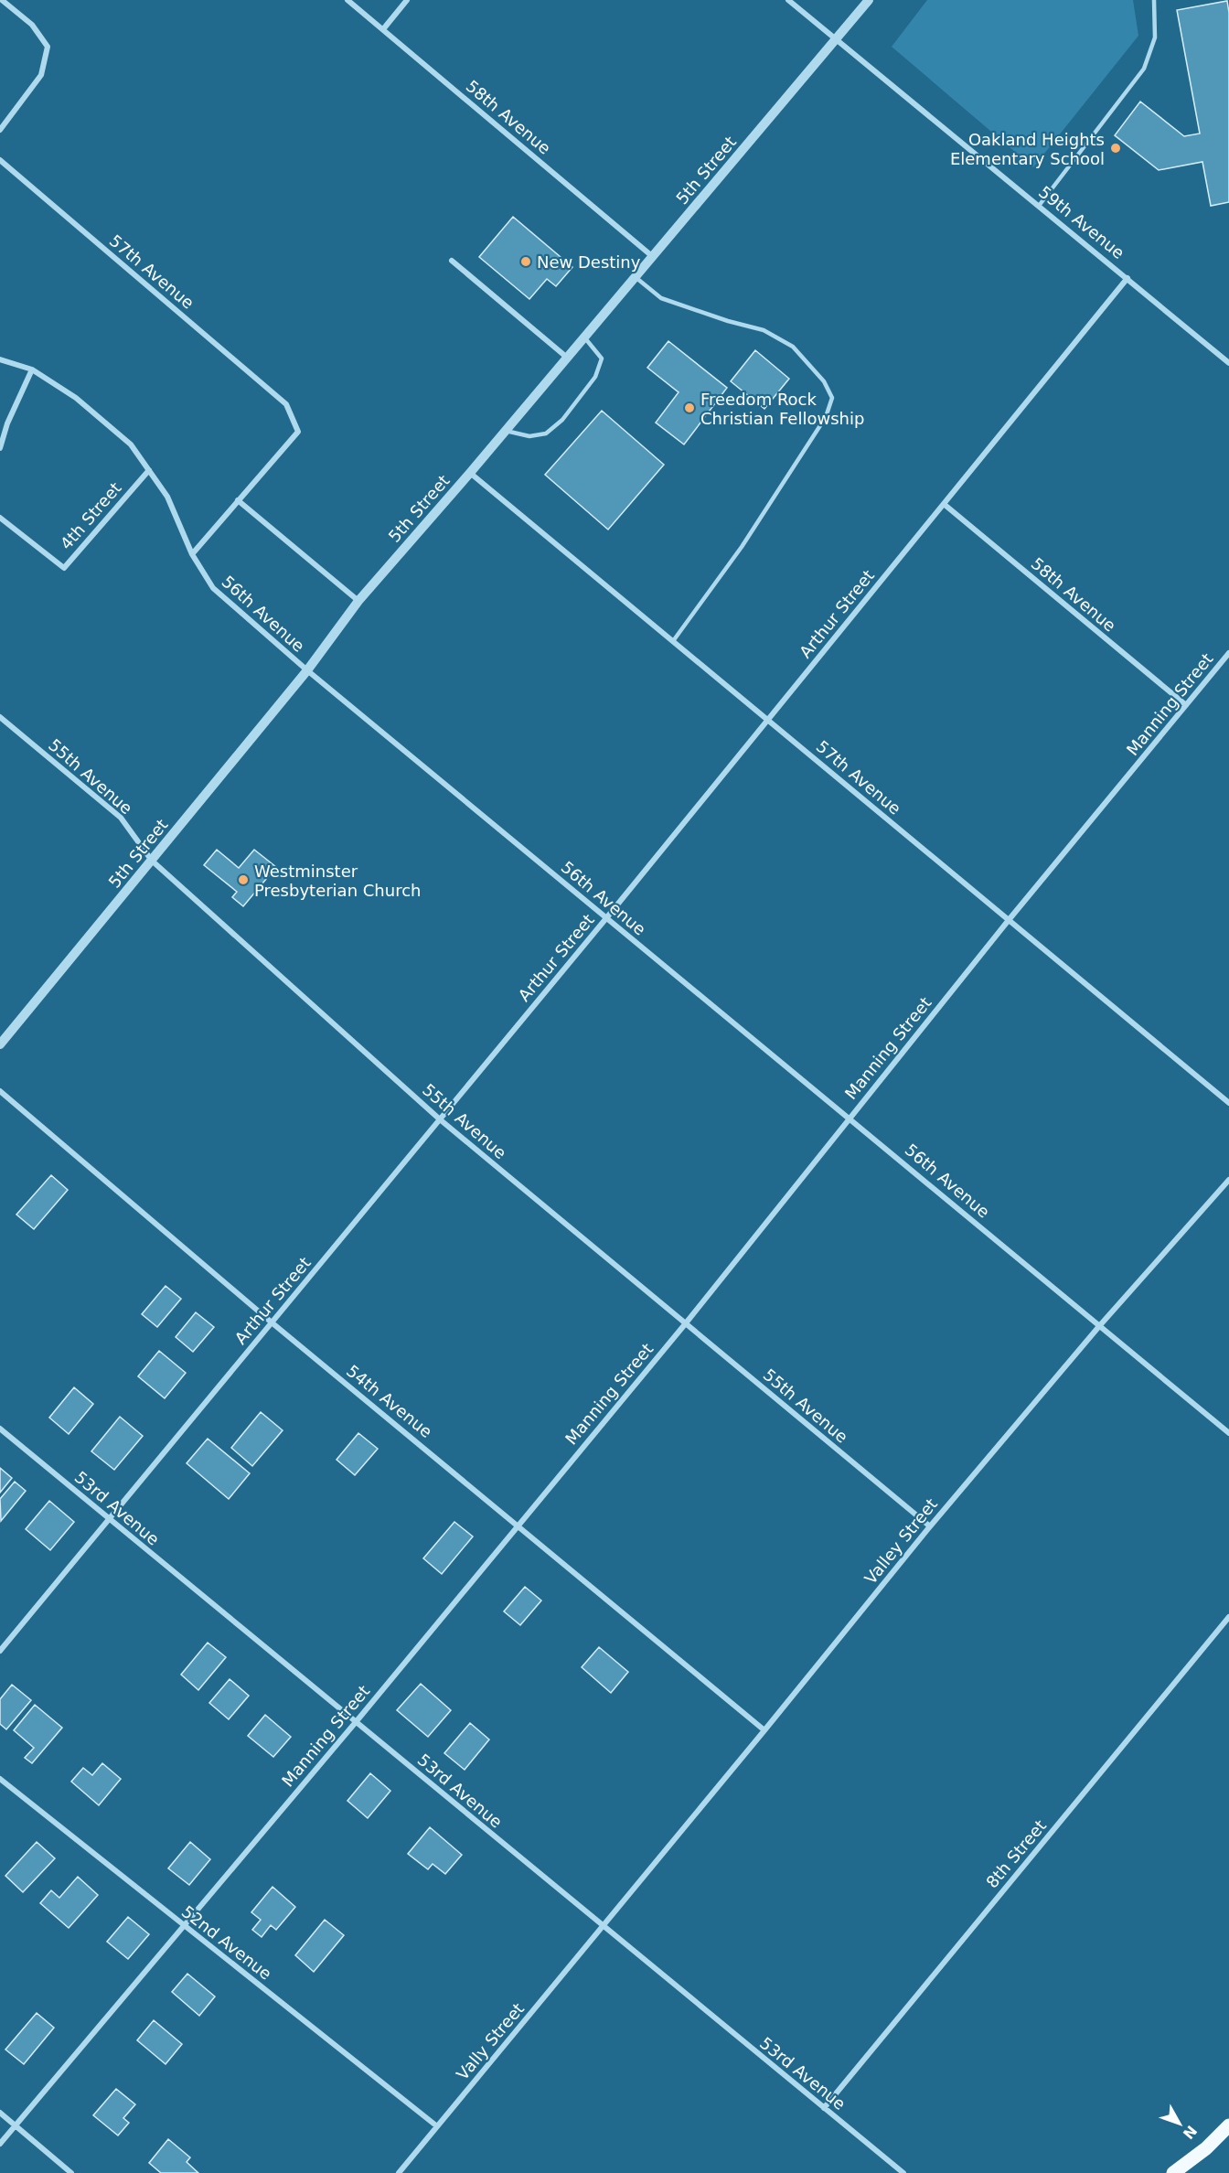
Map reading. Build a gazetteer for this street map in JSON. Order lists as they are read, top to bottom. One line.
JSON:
{"streets":{"street":["58th Avenue","5th Street","59th Avenue","57th Avenue","4th Street","56th Avenue","Arthur Street","Manning Street","55th Avenue","54th Avenue","53rd Avenue","Valley Street","8th Street","52nd Avenue","Vally Street"]},"crossings":[["58th Avenue","5th Street"],["58th Avenue","Arthur Street"],["58th Avenue","Manning Street"],["5th Street","59th Avenue"],["5th Street","57th Avenue"],["5th Street","56th Avenue"],["5th Street","55th Avenue"],["59th Avenue","Arthur Street"],["57th Avenue","Arthur Street"],["57th Avenue","Manning Street"],["4th Street","56th Avenue"],["56th Avenue","Arthur Street"],["56th Avenue","Manning Street"],["56th Avenue","Valley Street"],["Arthur Street","55th Avenue"],["Arthur Street","54th Avenue"],["Arthur Street","53rd Avenue"],["Manning Street","55th Avenue"],["Manning Street","54th Avenue"],["Manning Street","53rd Avenue"],["Manning Street","52nd Avenue"],["55th Avenue","Valley Street"],["54th Avenue","Valley Street"],["53rd Avenue","Valley Street"],["53rd Avenue","8th Street"],["53rd Avenue","Vally Street"],["Valley Street","Vally Street"],["52nd Avenue","Vally Street"]],"places":["Oakland Heights Elementary School","New Destiny","Freedom Rock Christian Fellowship","Westminster Presbyterian Church"],"north":"bottom right"}
